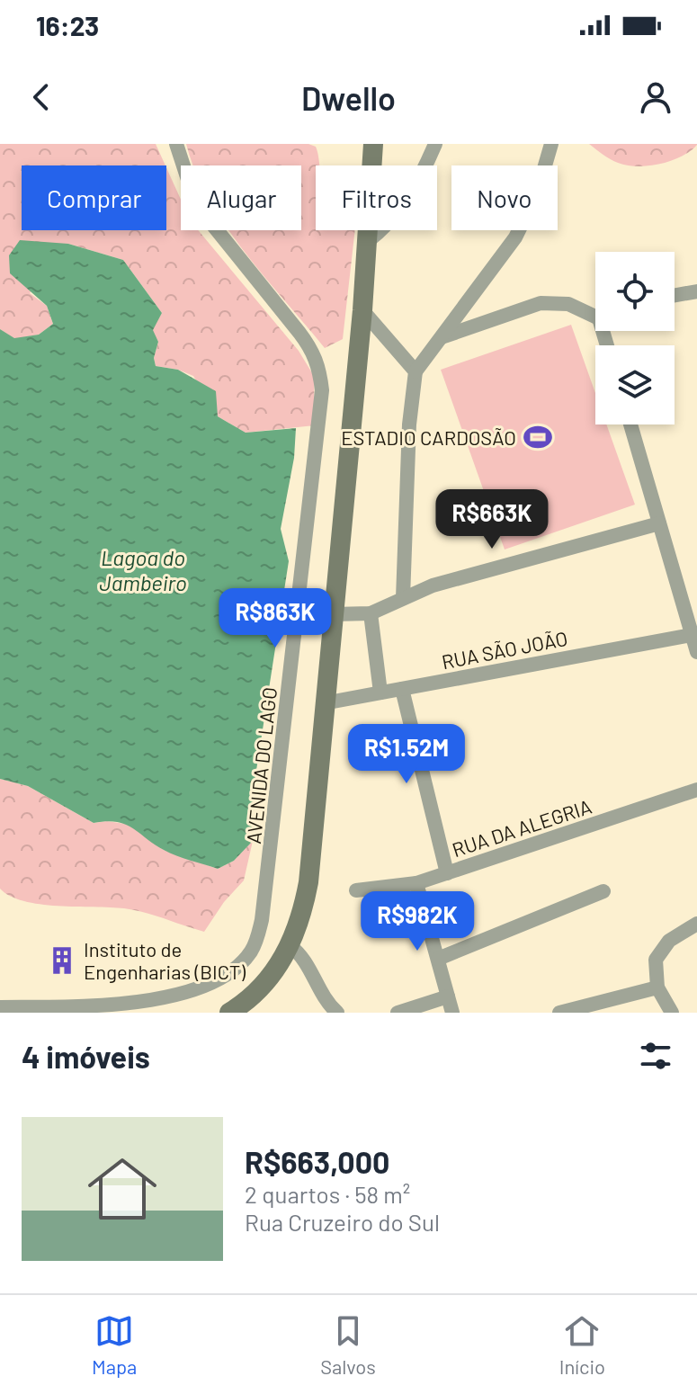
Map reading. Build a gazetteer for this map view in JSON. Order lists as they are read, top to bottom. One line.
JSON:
{"streets":{"street":["RUA SÃO JOÃO","AVENIDA DO LAGO","RUA DA ALEGRIA"]},"water":["Lagoa do Jambeiro"],"places":{"sports":["ESTADIO CARDOSÃO"],"building":["Instituto de Engenharias (BICT)"]},"page":{"status":"16:23","header":"Dwello","chip":["Comprar","Alugar","Filtros","Novo"],"price":["R$663K","R$863K","R$1.52M","R$982K"],"heading":"4 imóveis","list":[{"name":"R$663,000","note":"2 quartos · 58 m² · Rua Cruzeiro do Sul"}],"tabs":["Mapa","Salvos","Início"]}}
